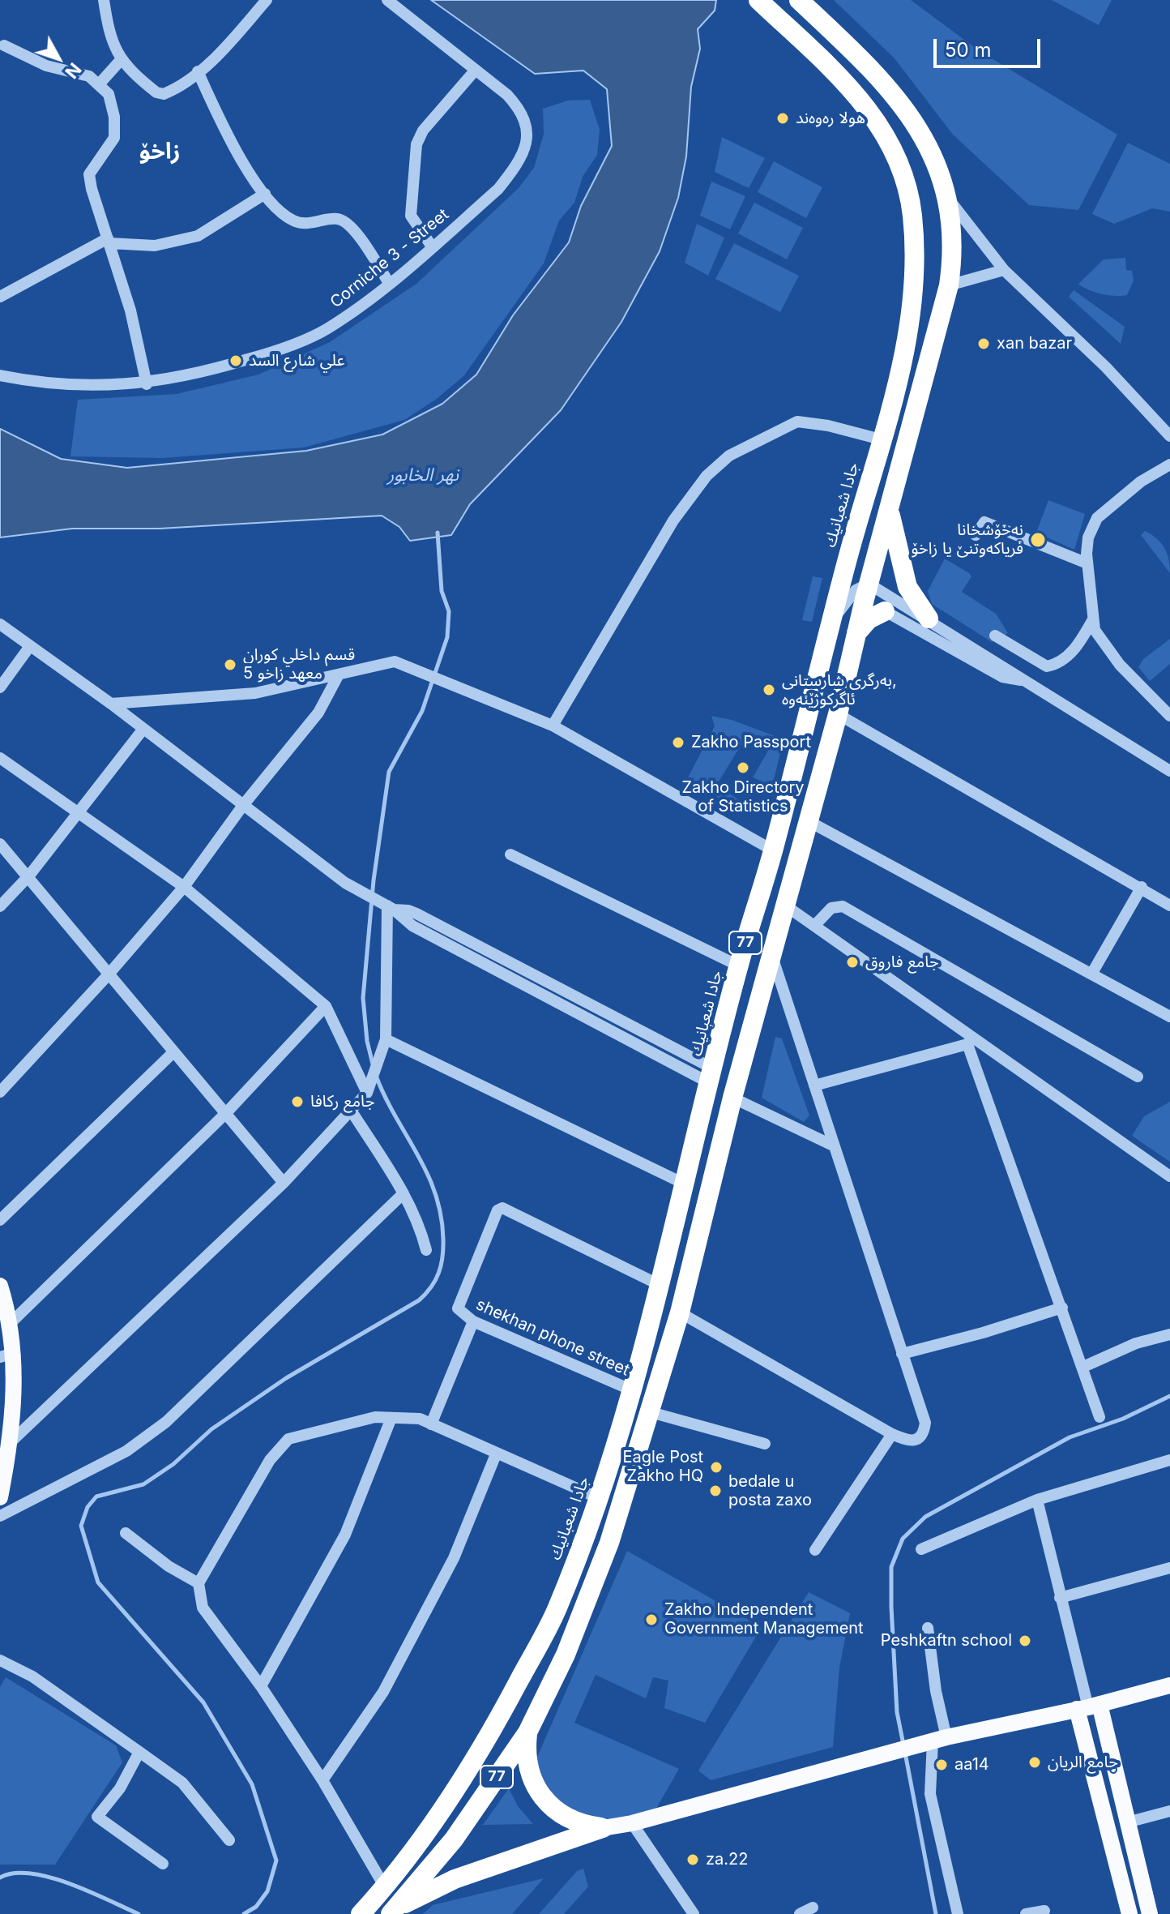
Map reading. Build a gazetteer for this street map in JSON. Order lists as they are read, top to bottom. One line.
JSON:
{"streets":{"highway":["جادا شعبانيك","77"],"street":["Corniche 3 - Street","shekhan phone street"]},"crossings":[["جادا شعبانيك","77"],["جادا شعبانيك","shekhan phone street"]],"districts":["زاخۆ"],"water":["نهر الخابور"],"places":["هولا ره‌وه‌ند","xan bazar","علي شارع السد","نه‌خۆشخانا فرياكه‌وتنێ يا زاخۆ","قسم داخلي كوران معهد زاخو 5","بەرگری شارستانی, ئاگرکوژێنەوە","Zakho Passport","Zakho Directory of Statistics","جامع فاروق","جامع ركافا","Eagle Post Zakho HQ","bedale u posta zaxo","Zakho Independent Government Management","Peshkaftn school","جامع الريان","aa14","za.22"],"scale_bar":"50 m","north":"bottom right"}
